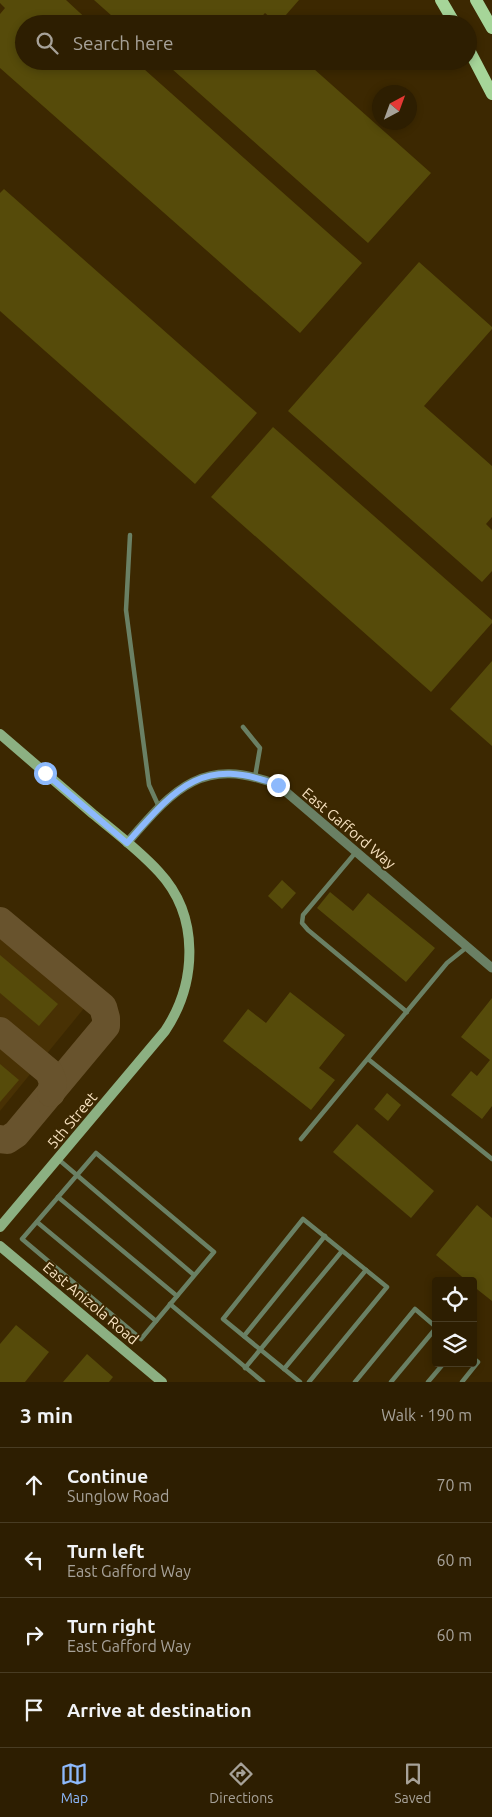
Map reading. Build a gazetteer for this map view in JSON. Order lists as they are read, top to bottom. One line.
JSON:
{"streets":{"street":["East Gafford Way","5th Street","East Anizola Road"]},"crossings":[["East Gafford Way","5th Street"]],"north":"top right","page":{"search":"Search here","heading":["3 min","Walk · 190 m"],"list":[["Continue","Sunglow Road","70 m"],["Turn left","East Gafford Way","60 m"],["Turn right","East Gafford Way","60 m"],"Arrive at destination"],"nav":["Map","Directions","Saved"]}}
